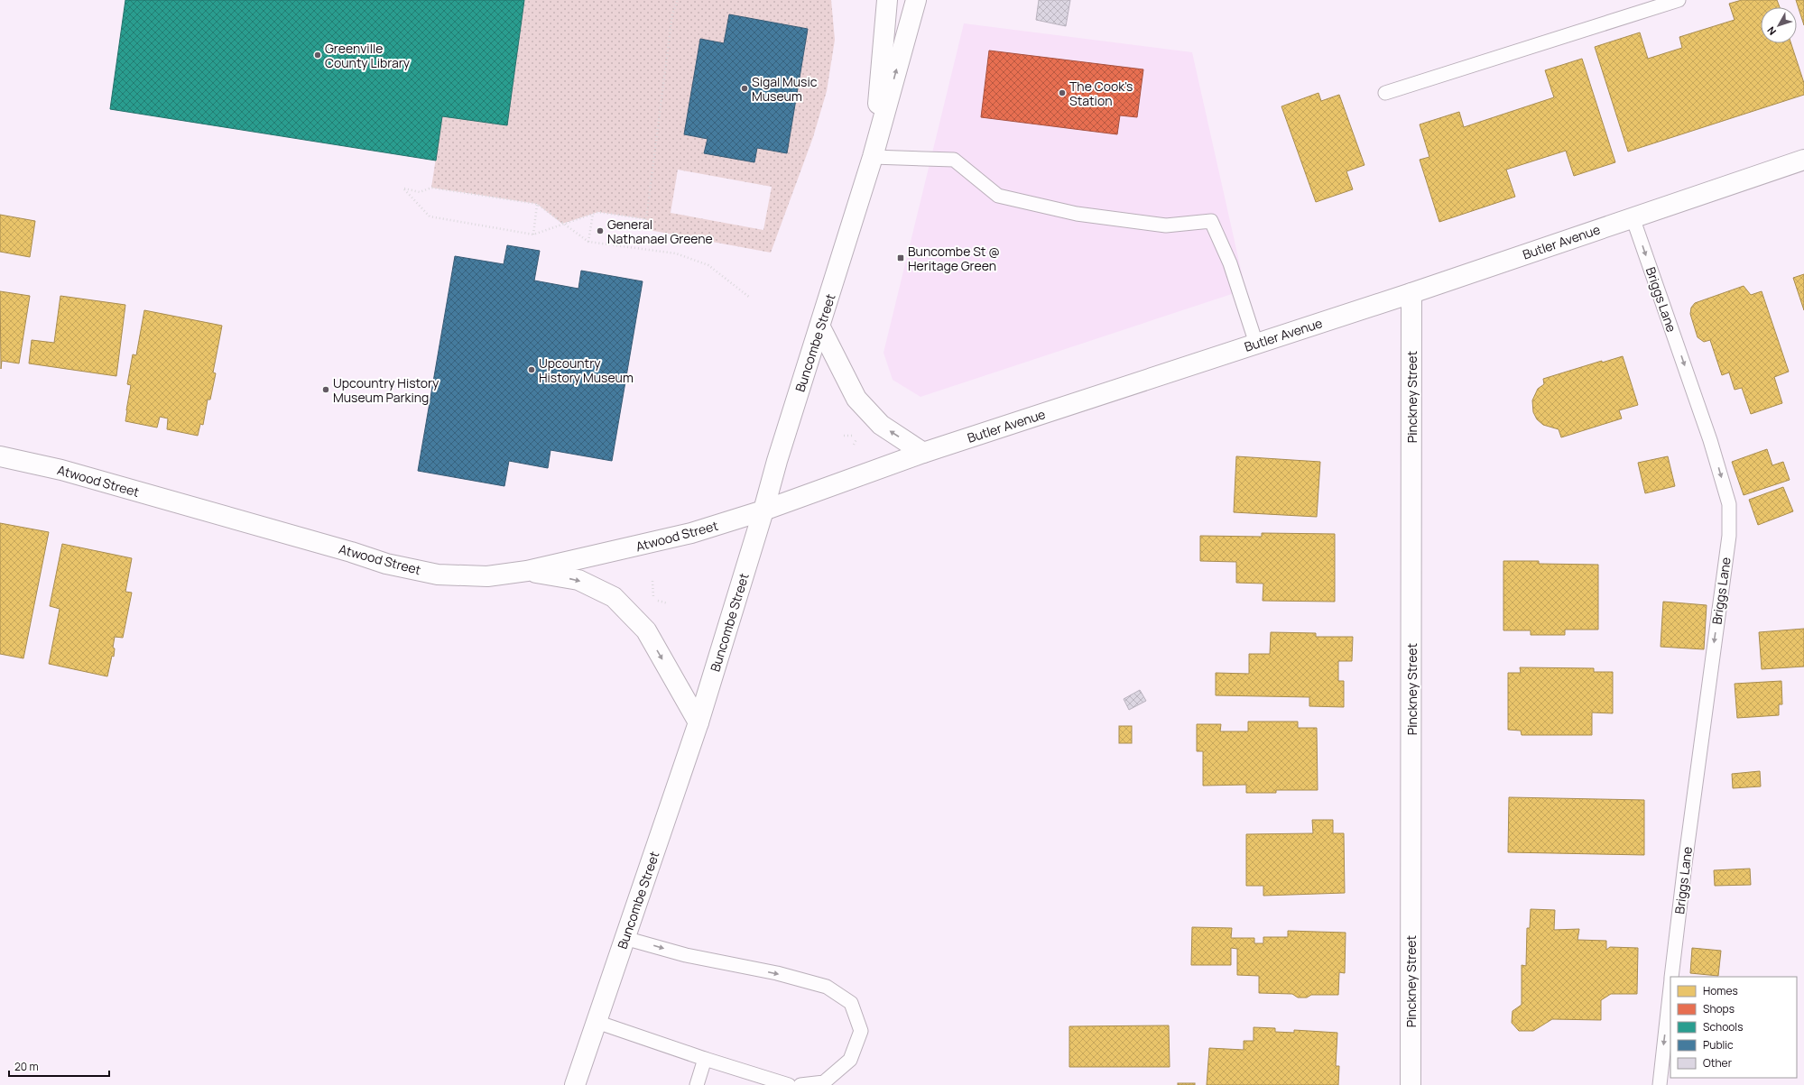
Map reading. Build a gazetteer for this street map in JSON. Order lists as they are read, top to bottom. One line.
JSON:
{"streets":{"street":["Butler Avenue","Buncombe Street","Pinckney Street","Atwood Street"],"lane":["Briggs Lane"]},"crossings":[["Butler Avenue","Briggs Lane"],["Butler Avenue","Buncombe Street"],["Butler Avenue","Pinckney Street"],["Butler Avenue","Atwood Street"],["Buncombe Street","Atwood Street"]],"one_way":["Briggs Lane"],"places":{"other":["Greenville County Library","Sigal Music Museum","The Cook's Station","General Nathanael Greene","Upcountry History Museum","Upcountry History Museum Parking"],"transit":["Buncombe St @ Heritage Green"]},"legend":["Homes","Shops","Schools","Public","Other"],"scale_bar":"20 m","north":"bottom left"}
